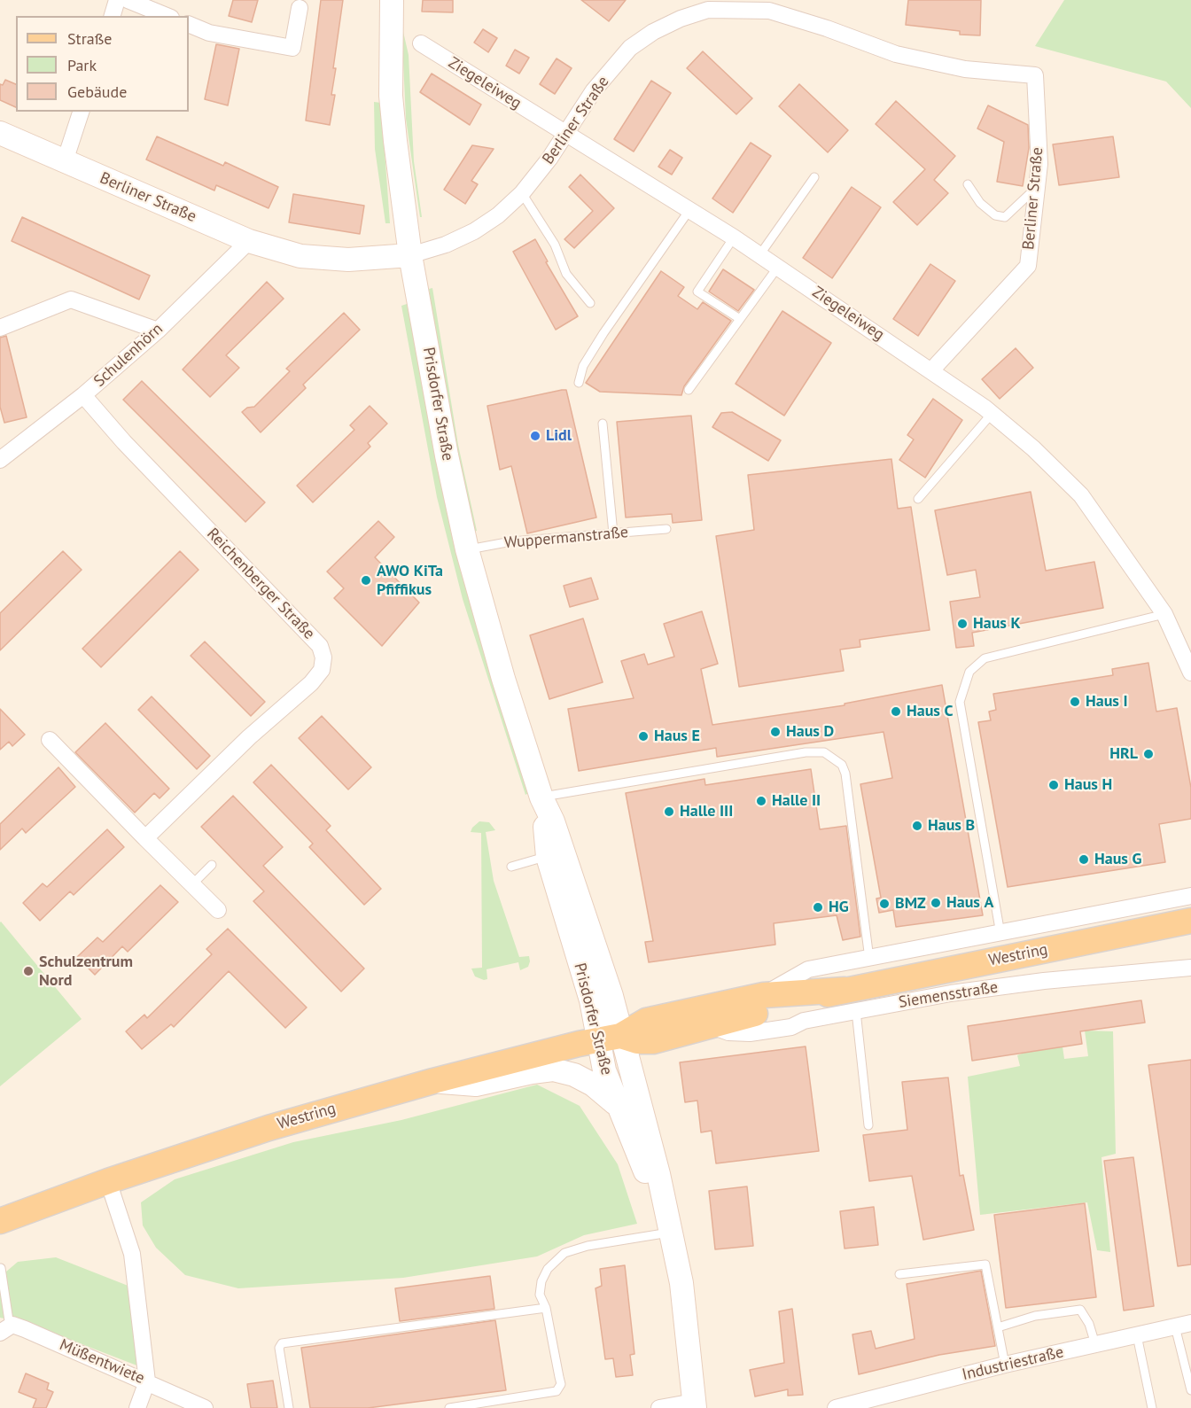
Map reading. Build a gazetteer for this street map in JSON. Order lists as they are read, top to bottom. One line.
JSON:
{"streets":{"main road":["Berliner Straße","Prisdorfer Straße","Westring"],"street":["Ziegeleiweg","Schulenhörn","Reichenberger Straße","Siemensstraße","Müßentwiete","Industriestraße"],"lane":["Wuppermanstraße"]},"crossings":[["Ziegeleiweg","Berliner Straße"],["Berliner Straße","Schulenhörn"],["Berliner Straße","Prisdorfer Straße"],["Schulenhörn","Reichenberger Straße"],["Prisdorfer Straße","Wuppermanstraße"],["Prisdorfer Straße","Westring"],["Westring","Siemensstraße"]],"places":["Lidl","AWO KiTa Pfiffikus","Haus K","Haus I","Haus C","Haus D","Haus E","HRL","Haus H","Halle II","Halle III","Haus B","Haus G","Haus A","BMZ","HG","Schulzentrum Nord"],"legend":["Straße","Park","Gebäude"]}
